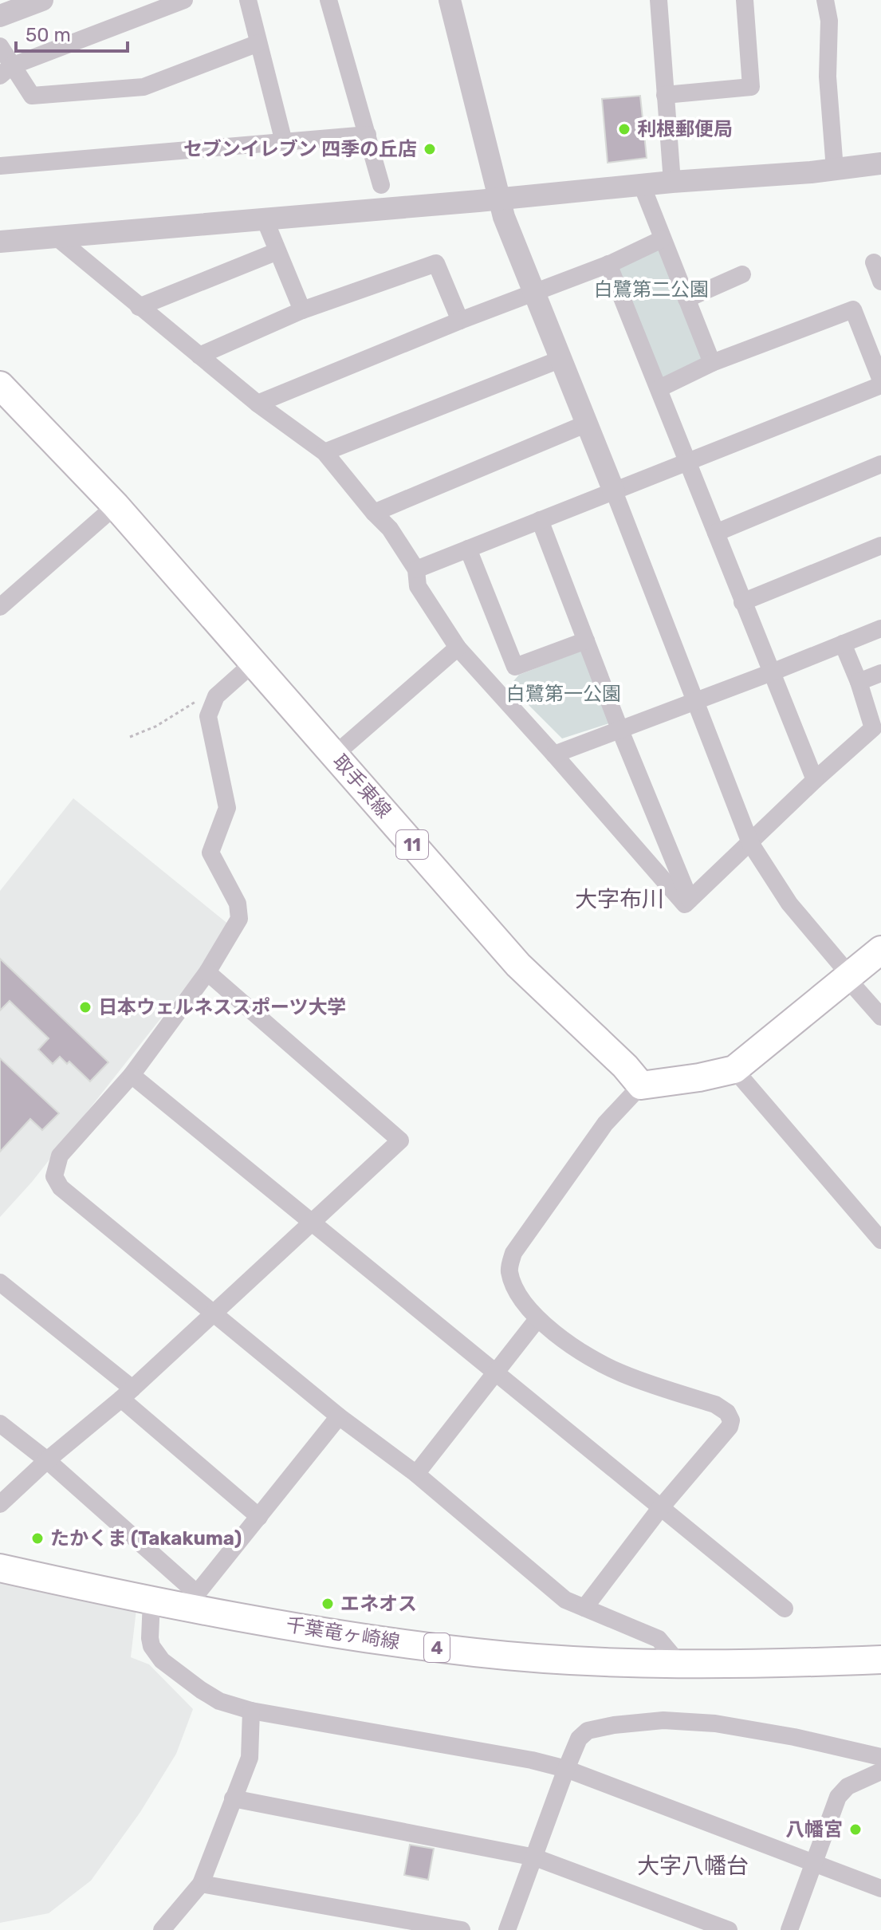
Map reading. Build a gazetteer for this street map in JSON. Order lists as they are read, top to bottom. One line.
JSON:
{"streets":{"main road":["取手東線","11","千葉竜ヶ崎線","4"]},"districts":["大字布川","大字八幡台"],"parks":["白鷺第二公園","白鷺第一公園"],"places":["利根郵便局","セブンイレブン 四季の丘店","日本ウェルネススポーツ大学","たかくま (Takakuma)","エネオス","八幡宮"],"scale_bar":"50 m"}
